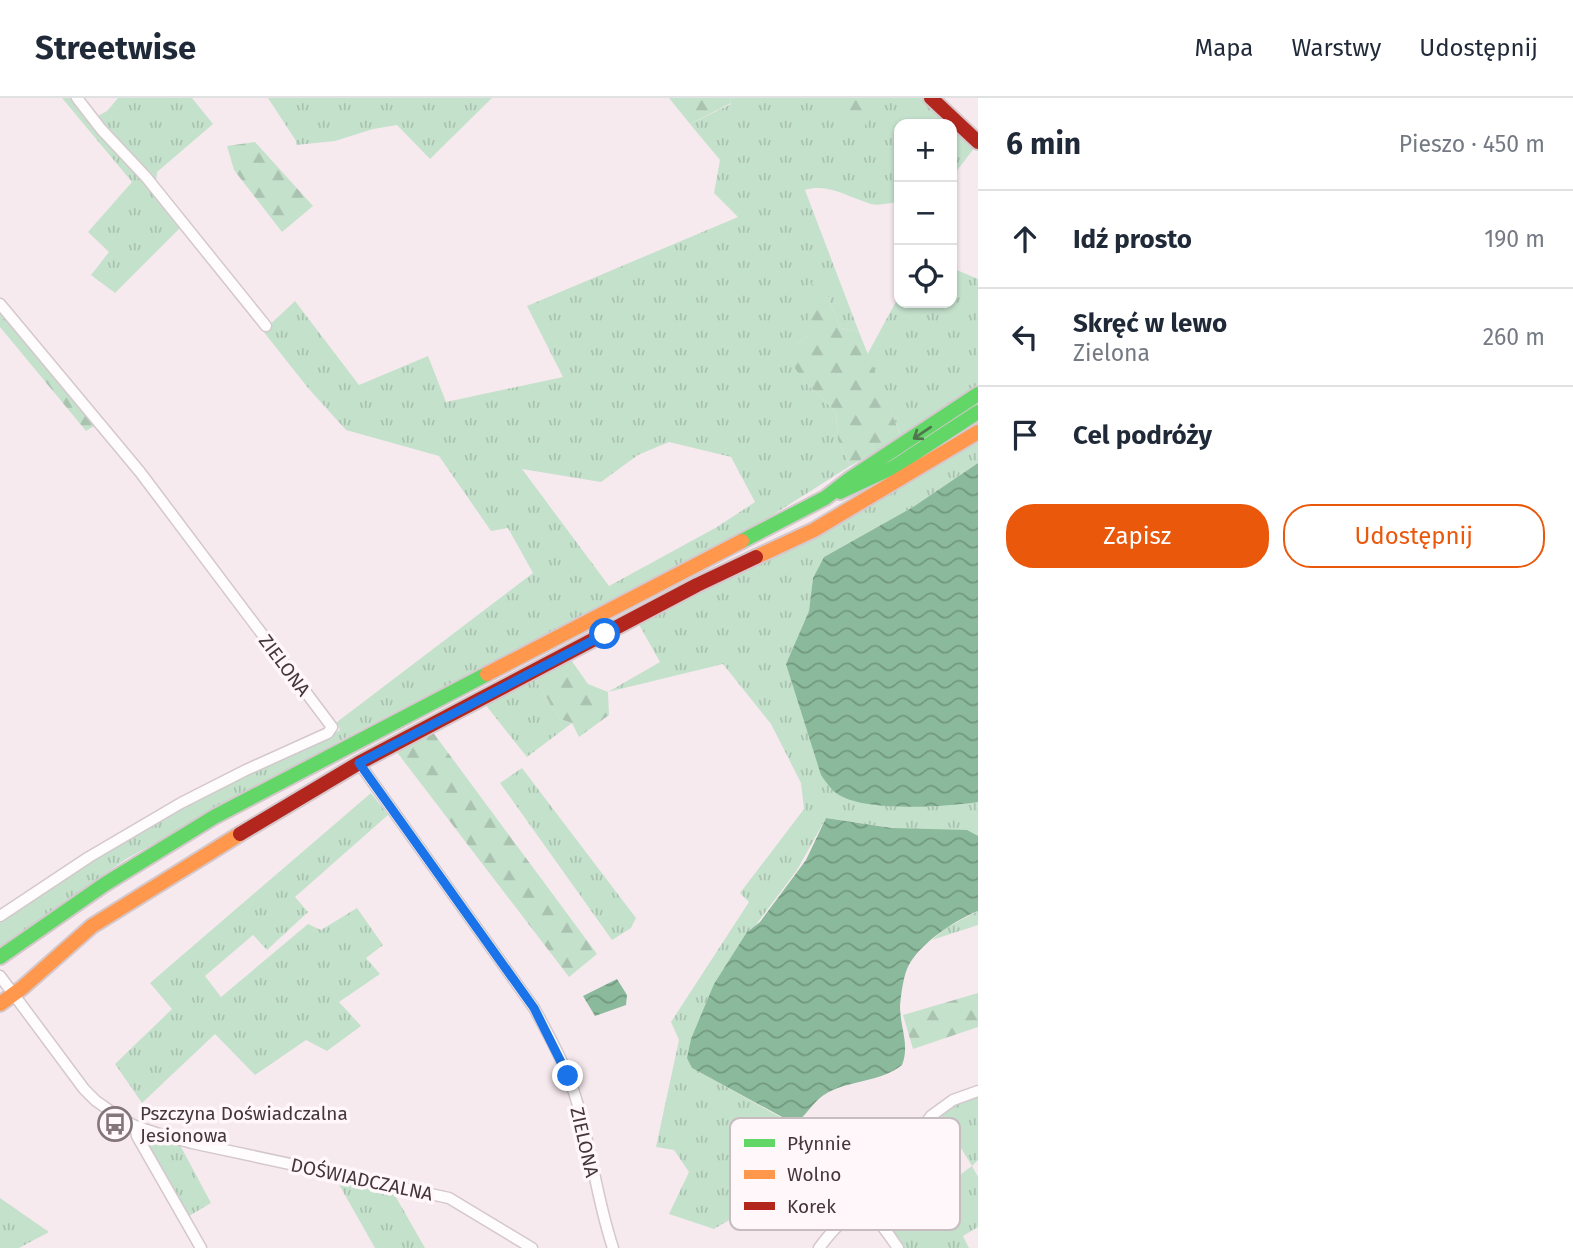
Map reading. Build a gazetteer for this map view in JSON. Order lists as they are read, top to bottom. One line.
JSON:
{"streets":{"street":["ZIELONA","DOŚWIADCZALNA"]},"places":{"bus stop":["Pszczyna Doświadczalna Jesionowa"]},"legend":["Płynnie","Wolno","Korek"],"page":{"header":"Streetwise","nav":["Mapa","Warstwy","Udostępnij"],"heading":["6 min","Pieszo · 450 m"],"map_buttons":["+","−"],"list":[["Idź prosto","190 m"],["Skręć w lewo","Zielona","260 m"],"Cel podróży"],"buttons":["Zapisz","Udostępnij"]}}
